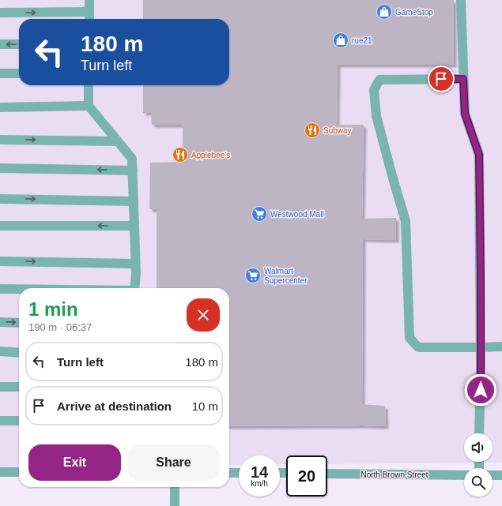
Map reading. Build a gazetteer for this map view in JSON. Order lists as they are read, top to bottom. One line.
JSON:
{"streets":{"street":["North Brown Street"]},"places":{"shop":["GameStop","rue21"],"restaurant":["Subway","Applebee's"],"supermarket":["Westwood Mall","Walmart Supercenter"]},"page":{"turn":["180 m","Turn left"],"heading":["1 min","190 m · 06:37"],"list":[{"name":"Turn left","value":"180 m"},{"name":"Arrive at destination","value":"10 m"}],"buttons":["Exit","Share"],"speed":"14 km/h","limit":"20"}}
